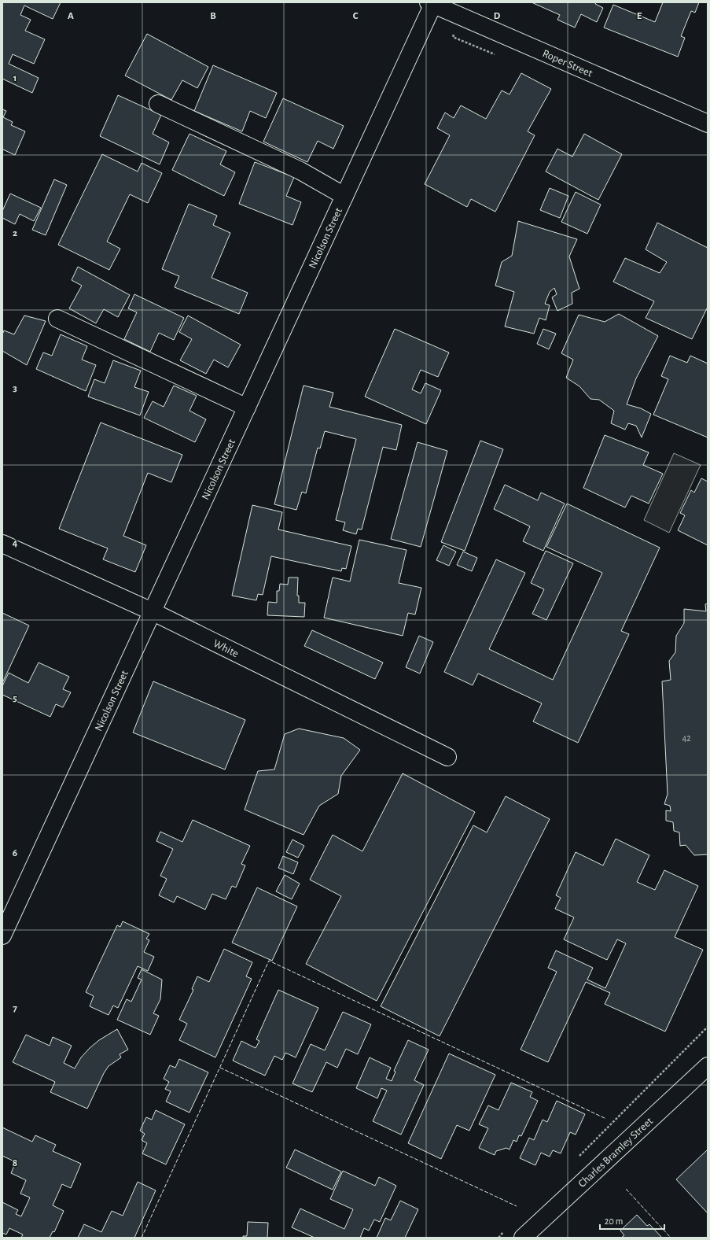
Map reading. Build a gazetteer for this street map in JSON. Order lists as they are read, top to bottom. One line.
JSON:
{"streets":{"street":["Roper Street","Nicolson Street","White","Charles Bramley Street"]},"crossings":[["Roper Street","Nicolson Street"],["Nicolson Street","White"]],"house_numbers":["42"],"scale_bar":"20 m","grid":{"columns":["A","B","C","D","E"],"rows":["1","2","3","4","5","6","7","8"]}}
